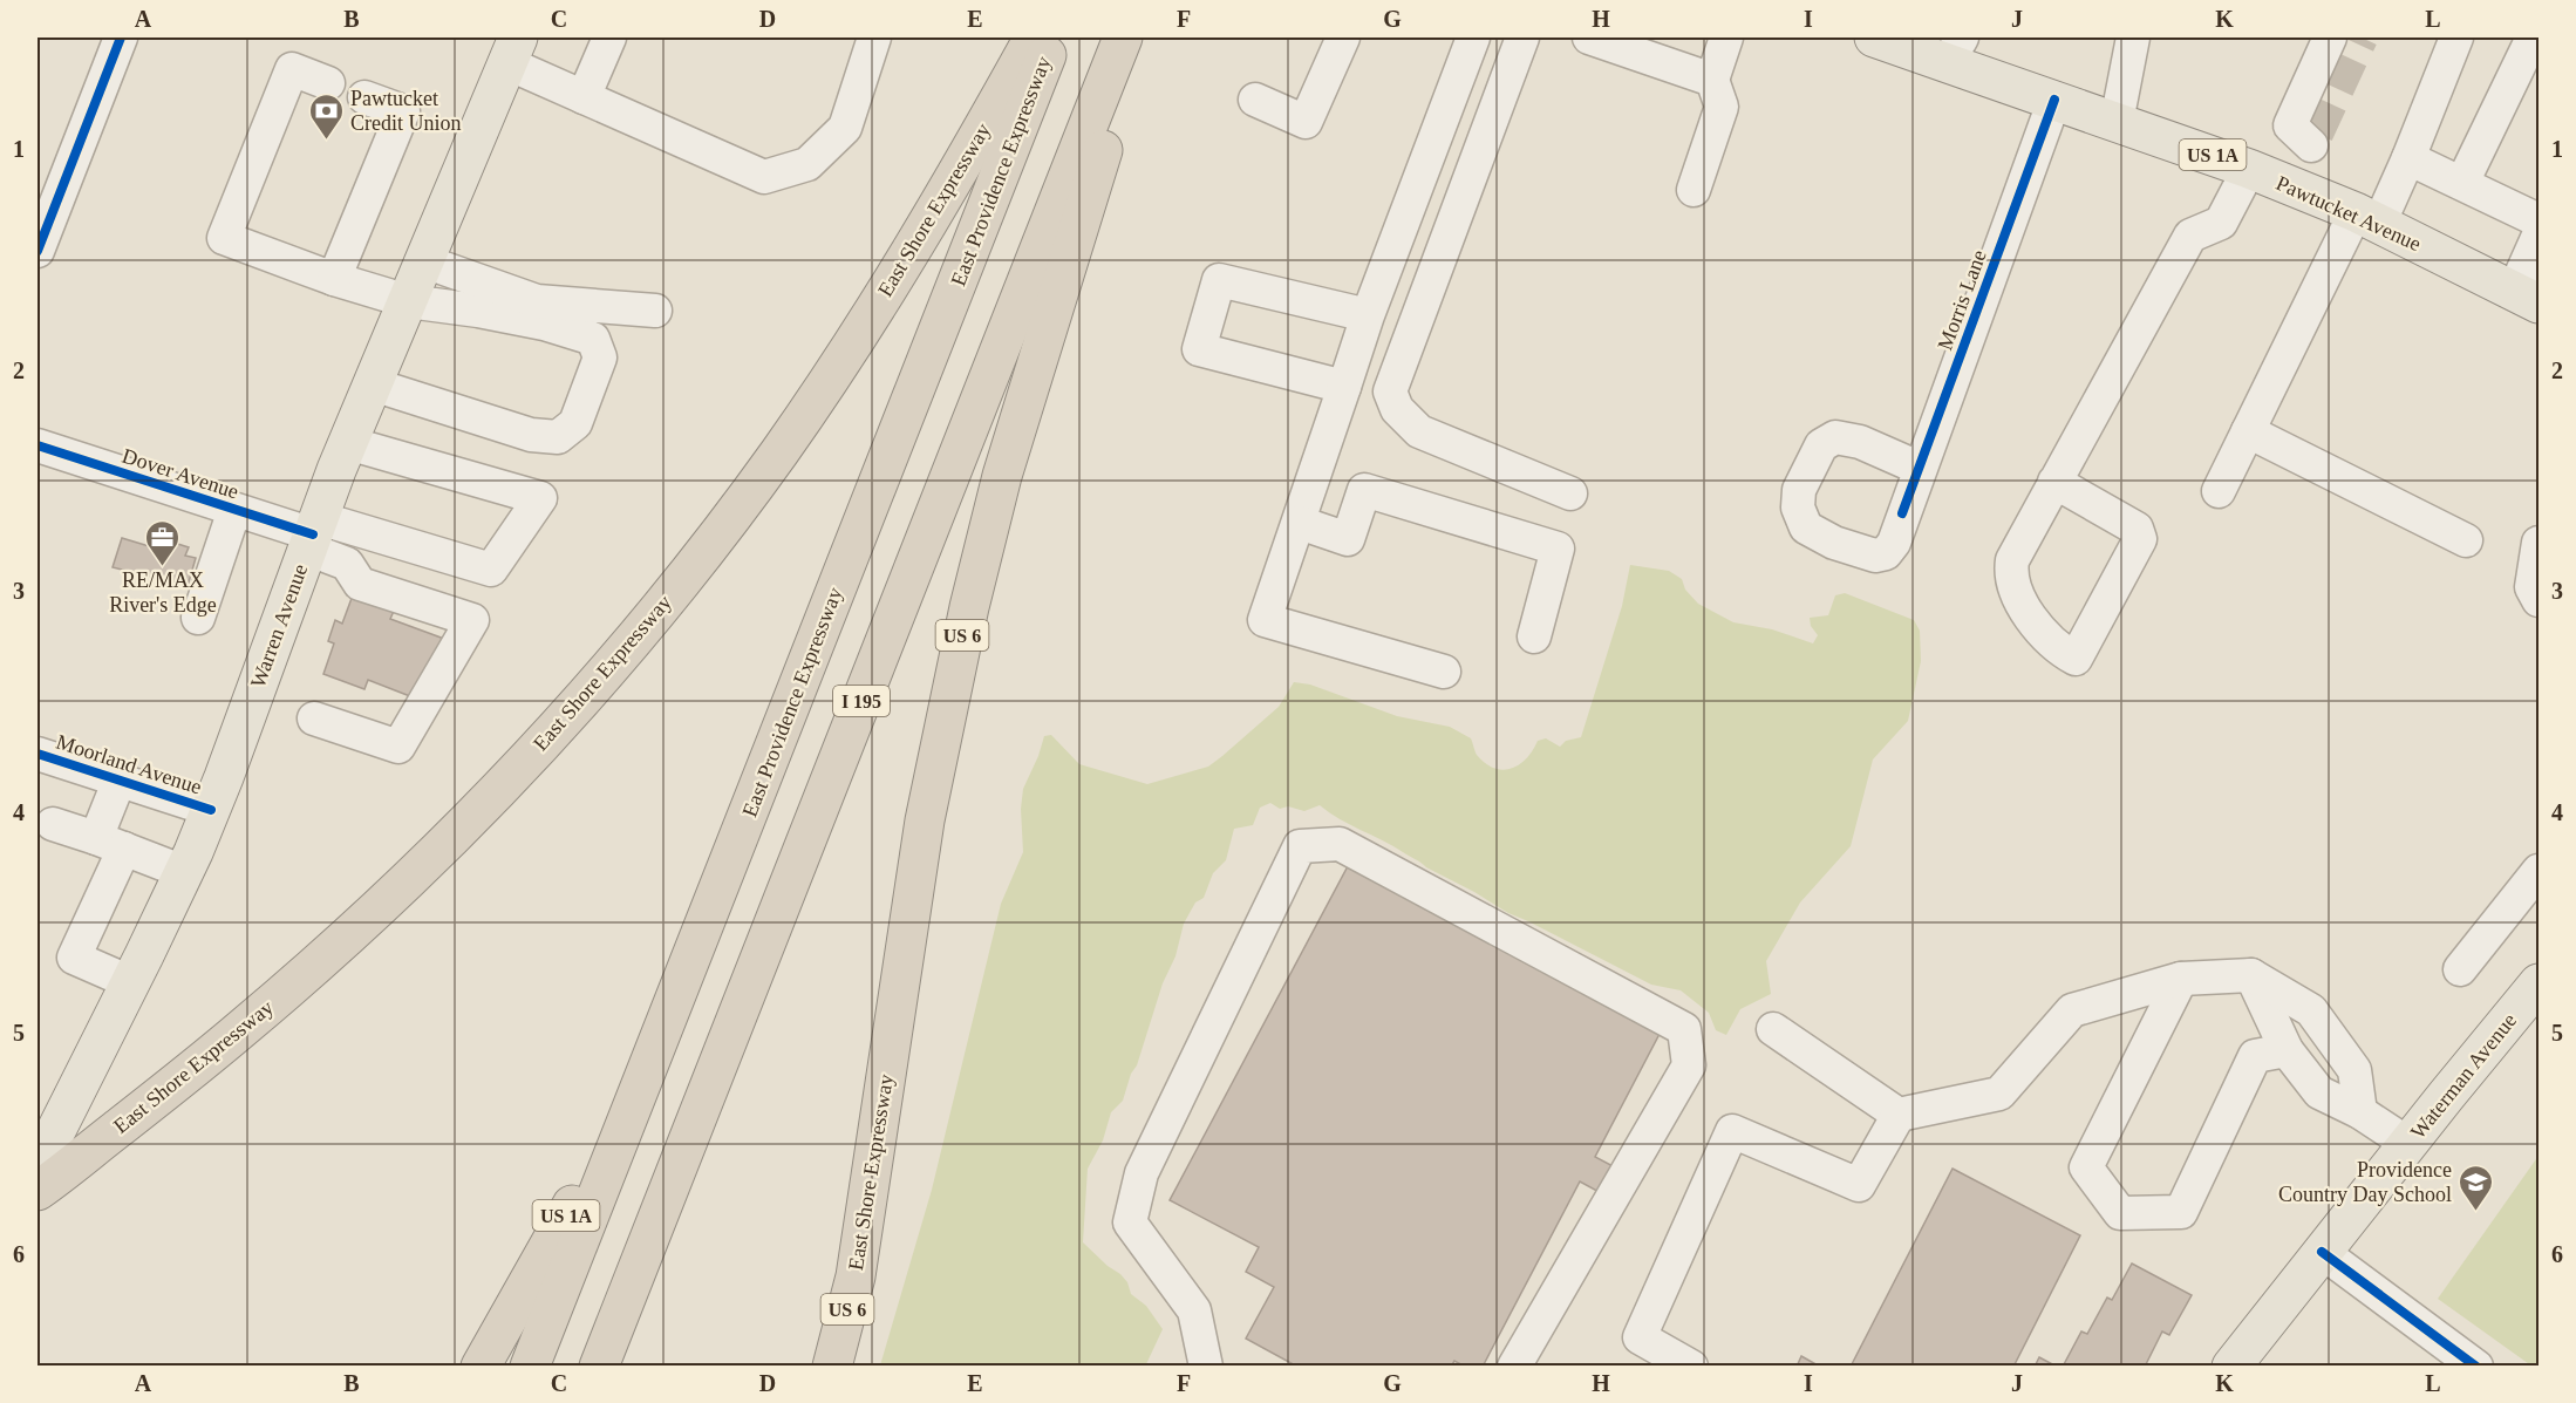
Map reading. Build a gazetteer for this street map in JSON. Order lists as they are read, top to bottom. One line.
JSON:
{"streets":{"highway":["US 1A","East Providence Expressway","East Shore Expressway","US 6","I 195"],"main road":["Pawtucket Avenue","Warren Avenue","Waterman Avenue"],"street":["Morris Lane","Dover Avenue","Moorland Avenue"]},"crossings":[["US 1A","East Providence Expressway"],["Pawtucket Avenue","Morris Lane"],["Dover Avenue","Warren Avenue"],["Warren Avenue","Moorland Avenue"]],"places":{"bank":["Pawtucket Credit Union"],"office":["RE/MAX River's Edge"],"school or university":["Providence Country Day School"]},"grid":{"columns":["A","B","C","D","E","F","G","H","I","J","K","L"],"rows":["1","2","3","4","5","6"]}}
